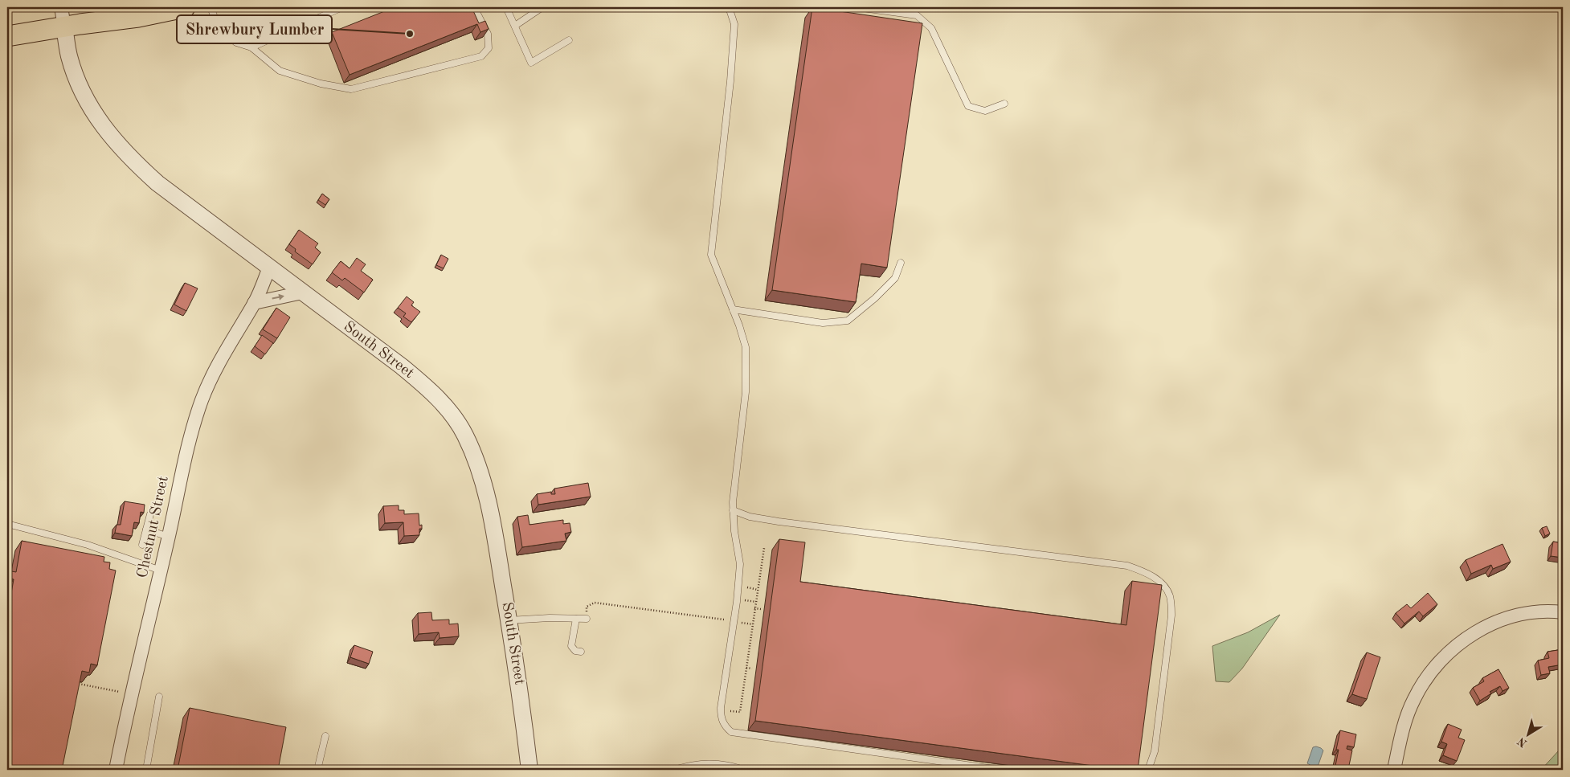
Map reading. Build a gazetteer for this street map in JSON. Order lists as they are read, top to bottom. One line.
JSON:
{"streets":{"street":["South Street","Chestnut Street"]},"crossings":[["South Street","Chestnut Street"]],"places":["Shrewbury Lumber"],"north":"bottom left"}
